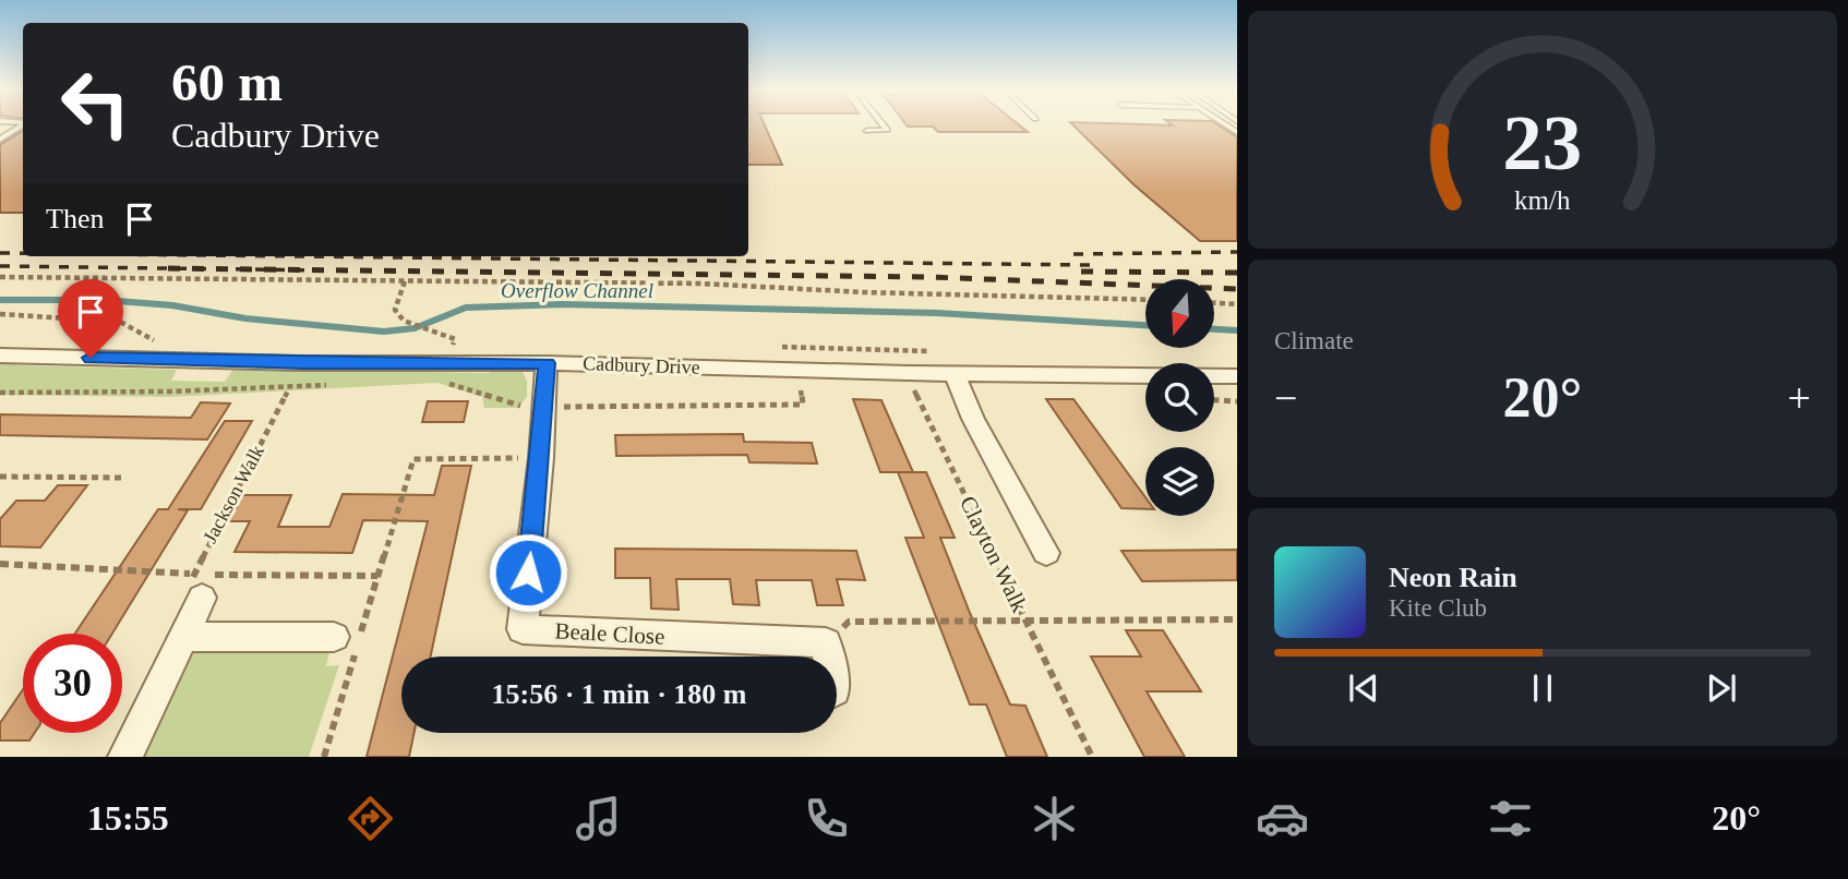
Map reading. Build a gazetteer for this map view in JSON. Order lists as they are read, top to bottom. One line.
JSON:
{"streets":{"street":["Cadbury Drive","Beale Close"],"path":["Jackson Walk","Clayton Walk"]},"crossings":[["Cadbury Drive","Jackson Walk"],["Cadbury Drive","Clayton Walk"],["Cadbury Drive","Beale Close"]],"water":["Overflow Channel"],"north":"bottom","page":{"turn":["60 m","Cadbury Drive"],"then":"Then","tile":"Climate","heat":["−","20°","+"],"song":["Neon Rain","Kite Club"],"limit":"30","trip":"15:56 · 1 min · 180 m","tabs":["15:55","20°"],"gauge":["23","km/h"]}}
